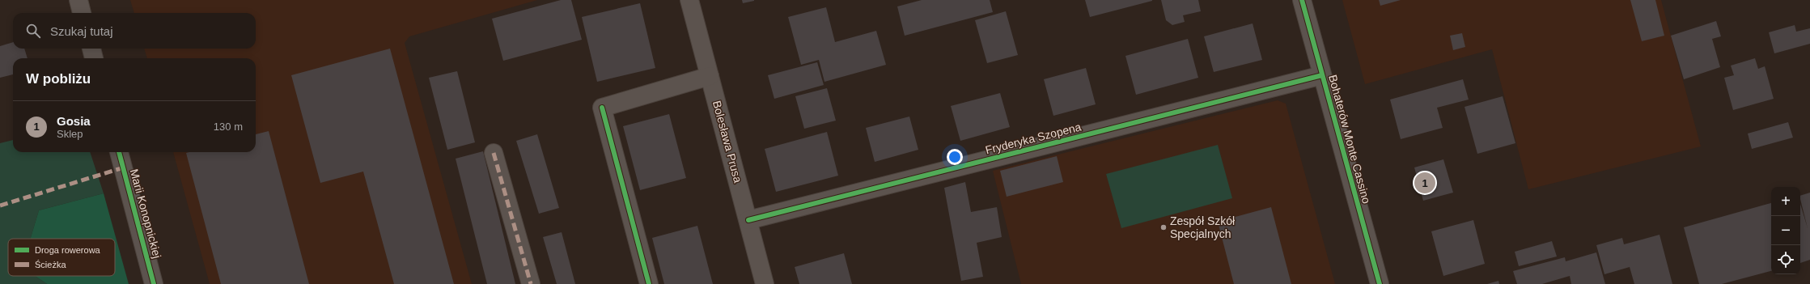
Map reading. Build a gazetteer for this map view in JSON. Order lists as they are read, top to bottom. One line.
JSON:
{"streets":{"street":["Fryderyka Szopena","Bohaterów Monte Cassino","Bolesława Prusa","Marii Konopnickiej"]},"crossings":[["Fryderyka Szopena","Bohaterów Monte Cassino"],["Fryderyka Szopena","Bolesława Prusa"]],"places":["Zespół Szkół Specjalnych"],"legend":["Droga rowerowa","Ścieżka"],"page":{"search":"Szukaj tutaj","heading":"W pobliżu","list":[{"mark":"1","name":"Gosia","note":"Sklep","value":"130 m"}],"pins":"1","map_buttons":["+","−"]}}
